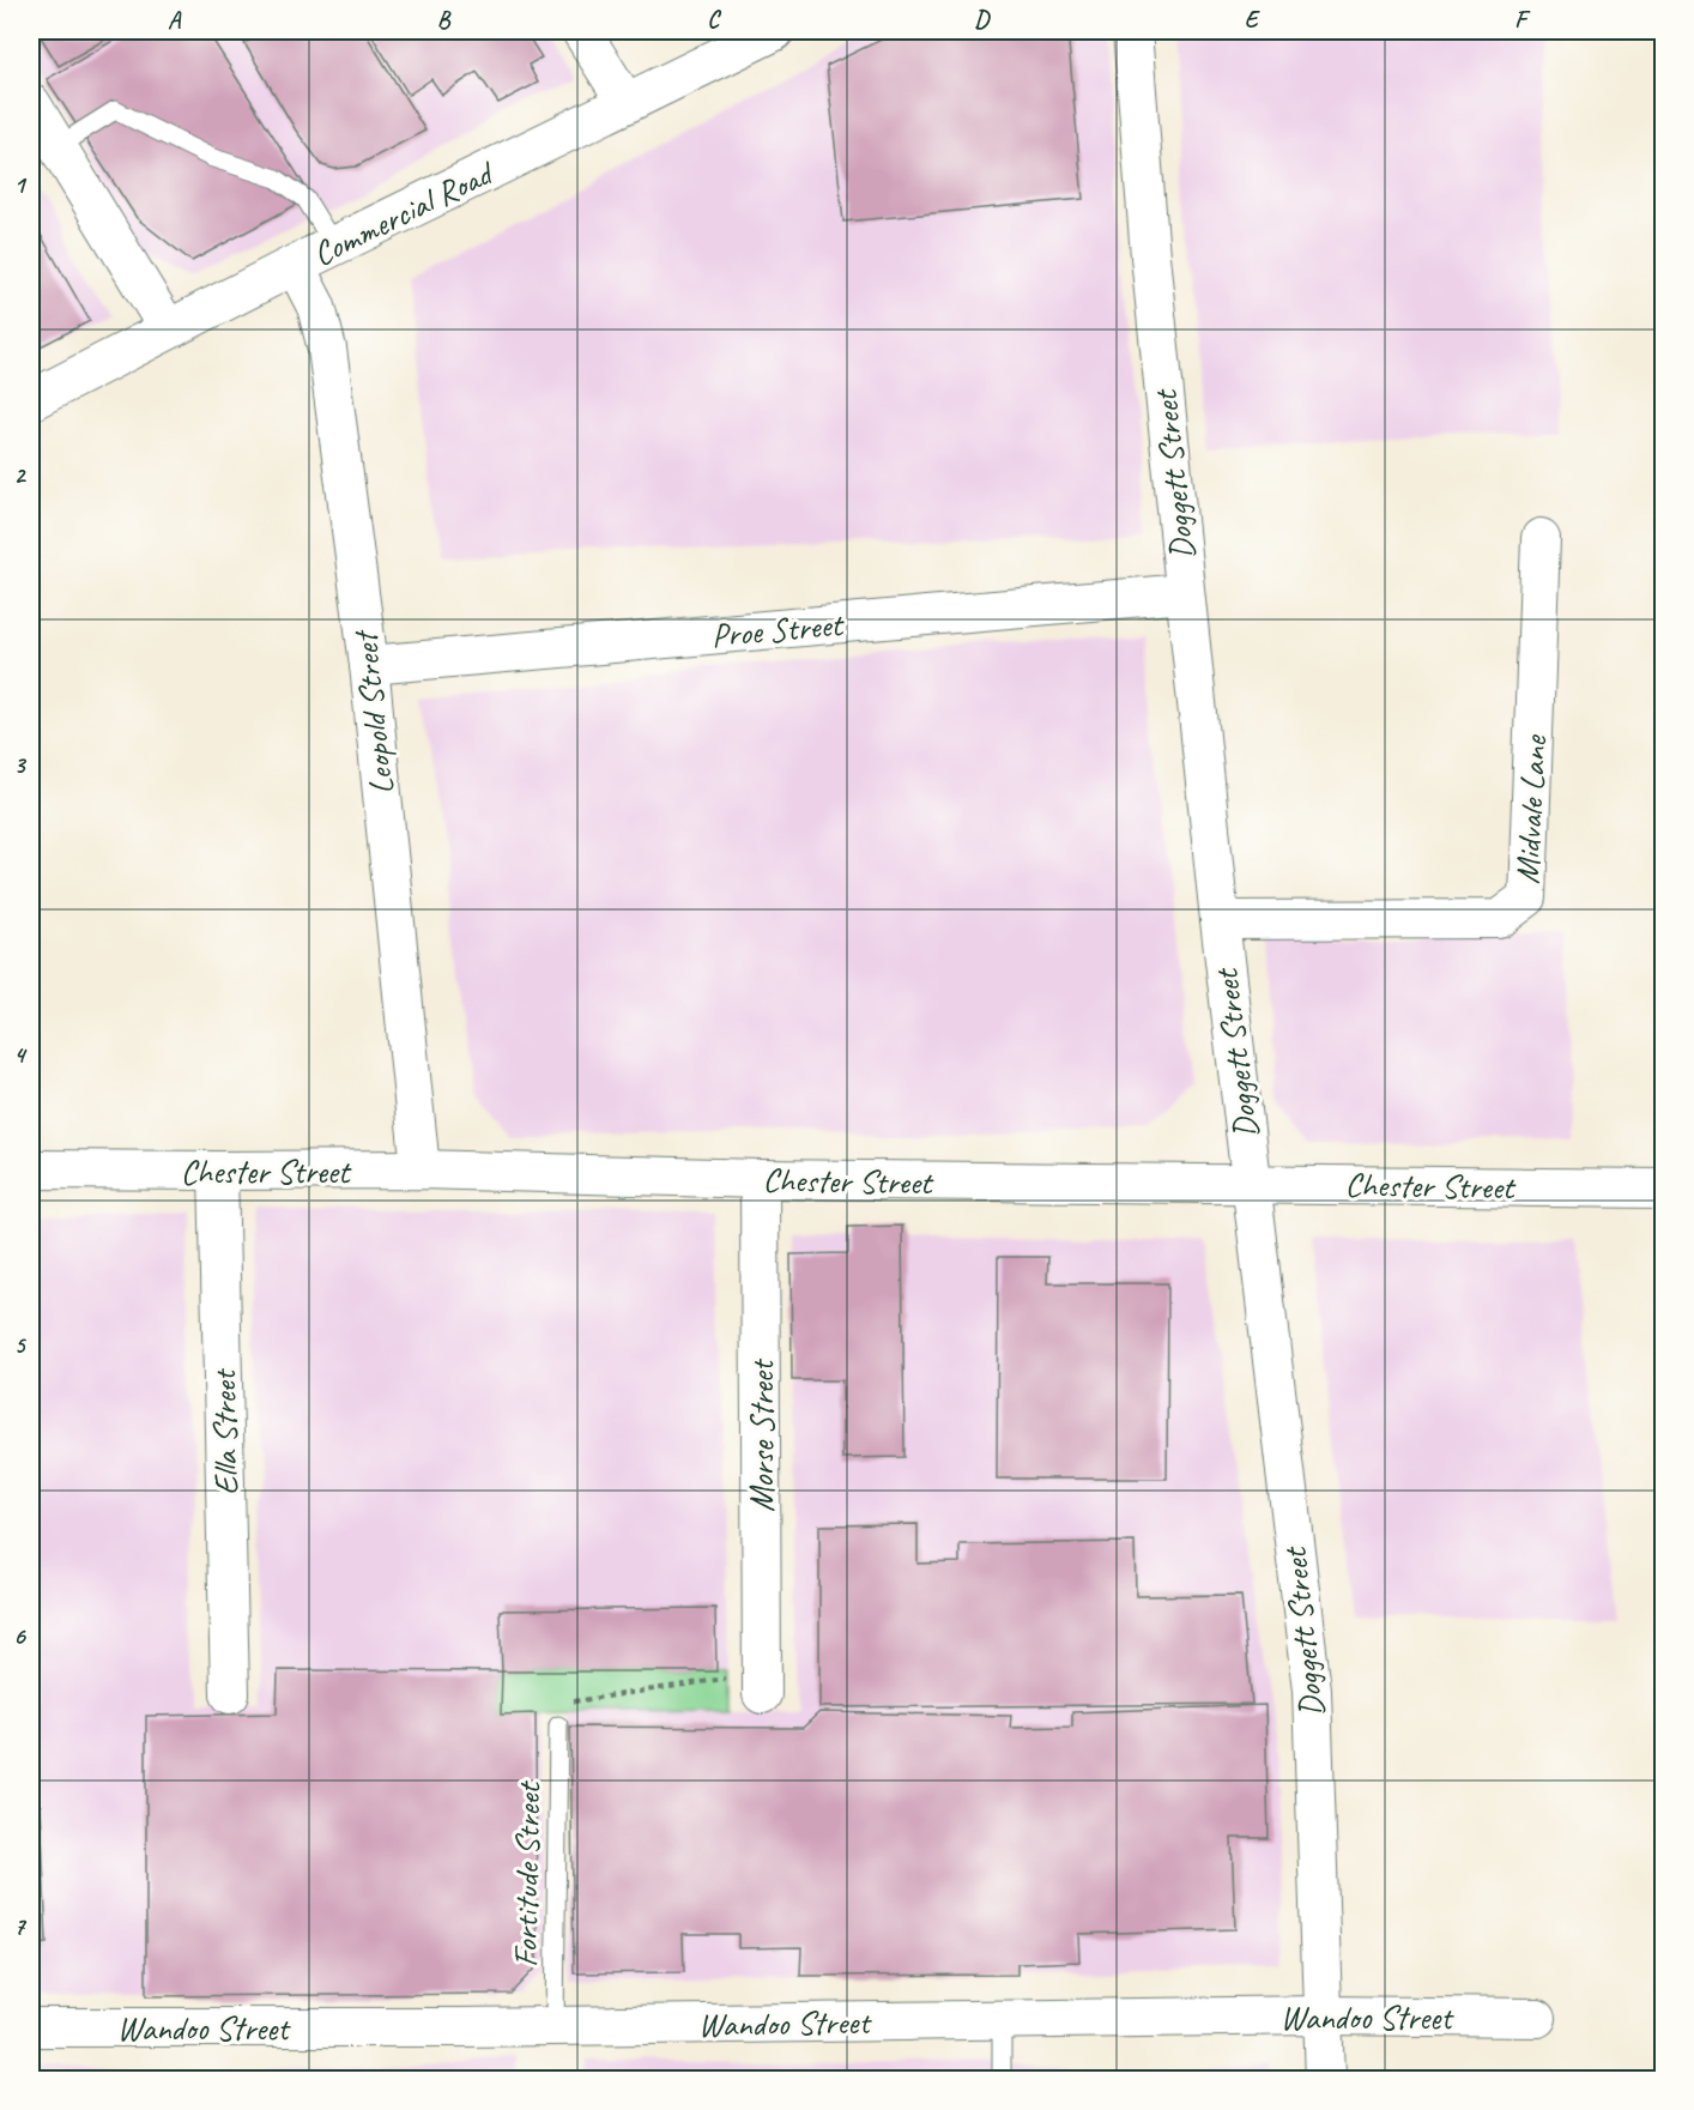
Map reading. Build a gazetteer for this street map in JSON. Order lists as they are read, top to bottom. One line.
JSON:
{"streets":{"street":["Commercial Road","Doggett Street","Proe Street","Leopold Street","Midvale Lane","Chester Street","Ella Street","Morse Street","Wandoo Street"],"lane":["Fortitude Street"]},"crossings":[["Commercial Road","Leopold Street"],["Doggett Street","Proe Street"],["Doggett Street","Midvale Lane"],["Doggett Street","Chester Street"],["Doggett Street","Wandoo Street"],["Proe Street","Leopold Street"],["Leopold Street","Chester Street"],["Chester Street","Ella Street"],["Chester Street","Morse Street"],["Fortitude Street","Wandoo Street"]],"grid":{"columns":["A","B","C","D","E","F"],"rows":["1","2","3","4","5","6","7"]}}
